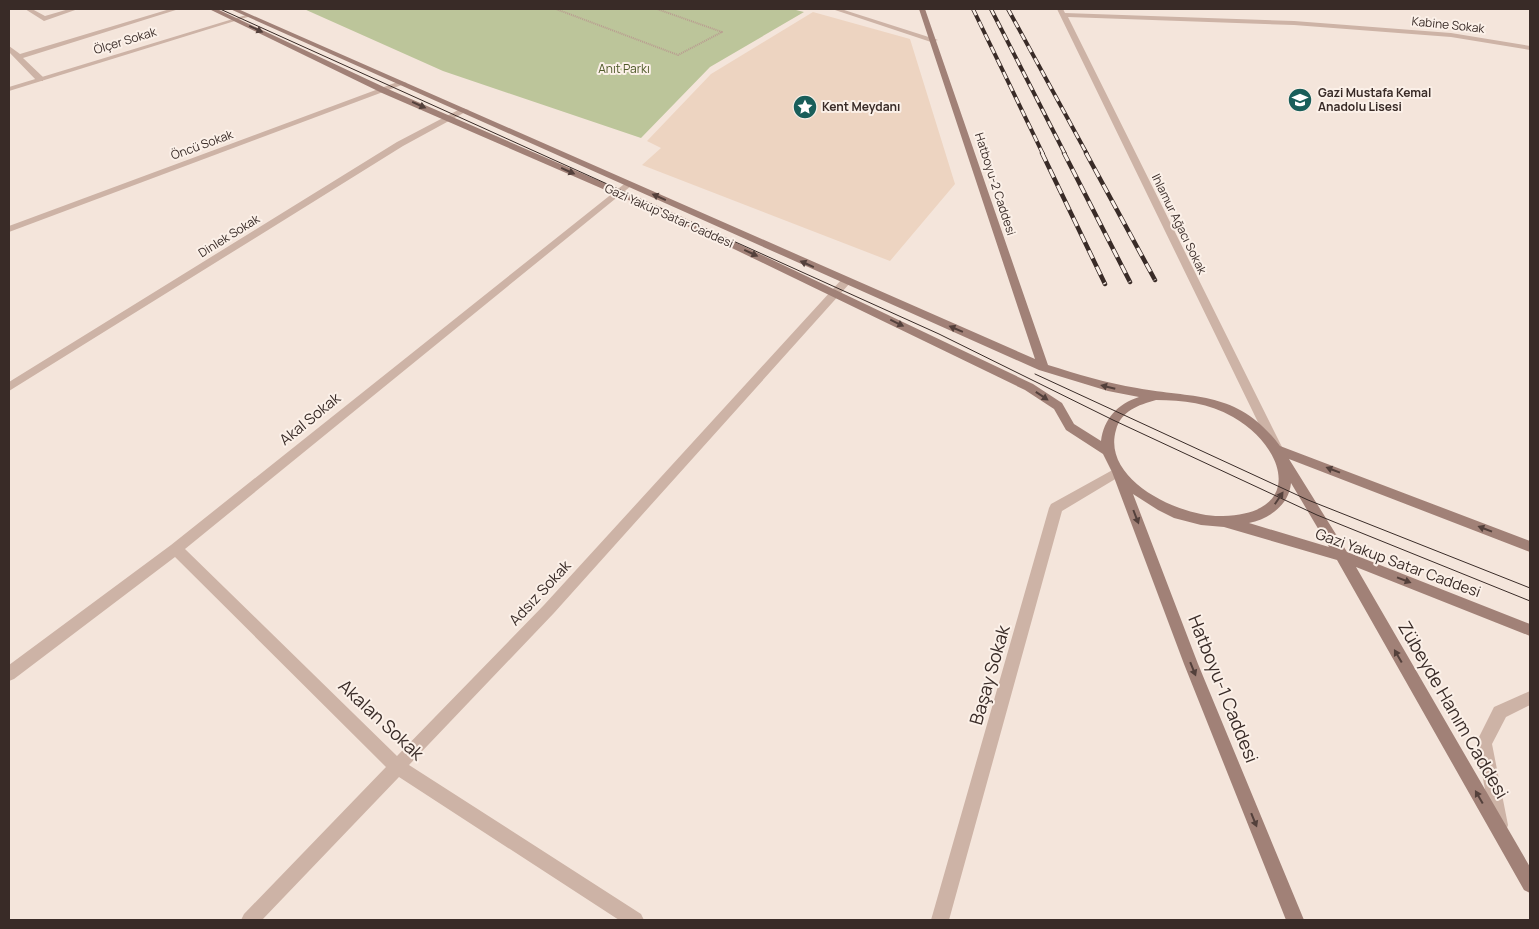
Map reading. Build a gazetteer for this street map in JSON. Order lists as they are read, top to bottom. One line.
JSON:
{"streets":{"main road":["Hatboyu-2 Caddesi","Gazi Yakup Satar Caddesi","Hatboyu-1 Caddesi","Zübeyde Hanım Caddesi"],"street":["Kabine Sokak","Ölçer Sokak","Öncü Sokak","Ihlamur Ağacı Sokak","Dinlek Sokak","Akal Sokak","Adsız Sokak","Başay Sokak","Akalan Sokak"]},"crossings":[["Kabine Sokak","Ihlamur Ağacı Sokak"],["Ölçer Sokak","Gazi Yakup Satar Caddesi"],["Öncü Sokak","Gazi Yakup Satar Caddesi"],["Hatboyu-2 Caddesi","Gazi Yakup Satar Caddesi"],["Gazi Yakup Satar Caddesi","Ihlamur Ağacı Sokak"],["Gazi Yakup Satar Caddesi","Dinlek Sokak"],["Gazi Yakup Satar Caddesi","Akal Sokak"],["Gazi Yakup Satar Caddesi","Adsız Sokak"],["Gazi Yakup Satar Caddesi","Başay Sokak"],["Gazi Yakup Satar Caddesi","Hatboyu-1 Caddesi"],["Gazi Yakup Satar Caddesi","Zübeyde Hanım Caddesi"],["Ihlamur Ağacı Sokak","Başay Sokak"],["Ihlamur Ağacı Sokak","Hatboyu-1 Caddesi"],["Ihlamur Ağacı Sokak","Zübeyde Hanım Caddesi"],["Akal Sokak","Akalan Sokak"],["Adsız Sokak","Akalan Sokak"],["Başay Sokak","Hatboyu-1 Caddesi"],["Başay Sokak","Zübeyde Hanım Caddesi"],["Hatboyu-1 Caddesi","Zübeyde Hanım Caddesi"]],"one_way":["Hatboyu-1 Caddesi","Zübeyde Hanım Caddesi"],"parks":["Anıt Parkı"],"places":{"school or university":["Gazi Mustafa Kemal Anadolu Lisesi"],"place":["Kent Meydanı"]}}
